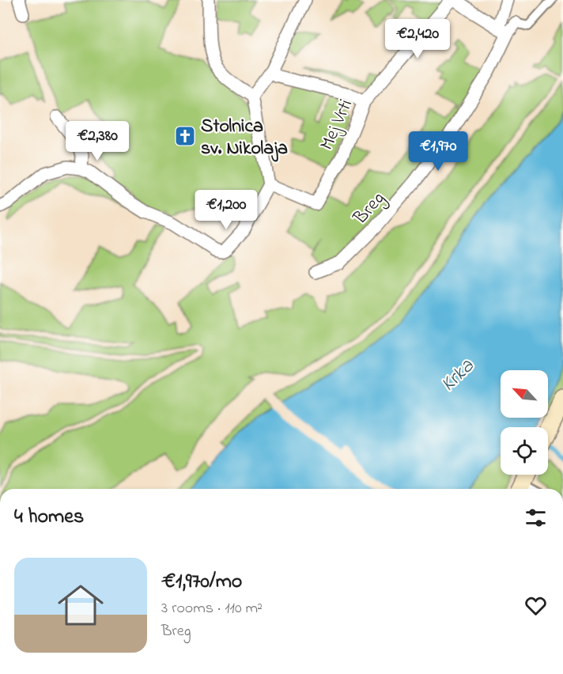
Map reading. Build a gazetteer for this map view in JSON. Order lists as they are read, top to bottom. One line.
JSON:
{"streets":{"street":["Mej Vrti","Breg"]},"water":["Krka"],"places":{"church":["Stolnica sv. Nikolaja"]},"north":"top left","page":{"price":["€2,420","€2,380","€1,970","€1,200"],"heading":"4 homes","list":[{"name":"€1,970/mo","note":"3 rooms · 110 m² · Breg"}]}}
